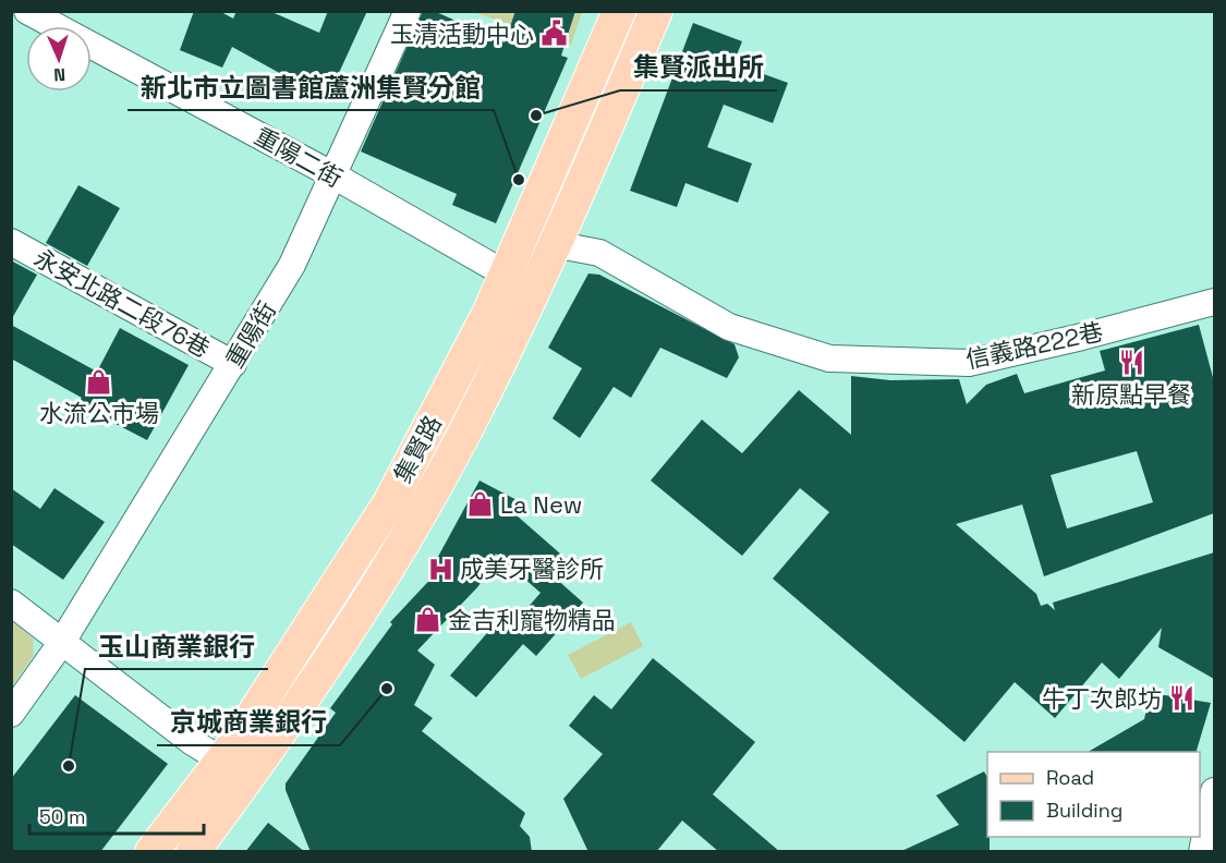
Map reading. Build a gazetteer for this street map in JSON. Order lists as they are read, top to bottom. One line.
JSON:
{"streets":{"main road":["集賢路"],"street":["重陽二街","永安北路二段76巷","重陽街","信義路222巷"]},"crossings":[["重陽二街","重陽街"],["重陽二街","集賢路"],["永安北路二段76巷","重陽街"],["信義路222巷","集賢路"]],"places":{"public building":["玉清活動中心"],"other":["集賢派出所","新北市立圖書館蘆洲集賢分館","京城商業銀行","玉山商業銀行"],"restaurant":["新原點早餐","牛丁次郎坊"],"shop":["水流公市場","La New","金吉利寵物精品"],"hospital":["成美牙醫診所"]},"legend":["Road","Building"],"scale_bar":"50 m","north":"bottom"}
